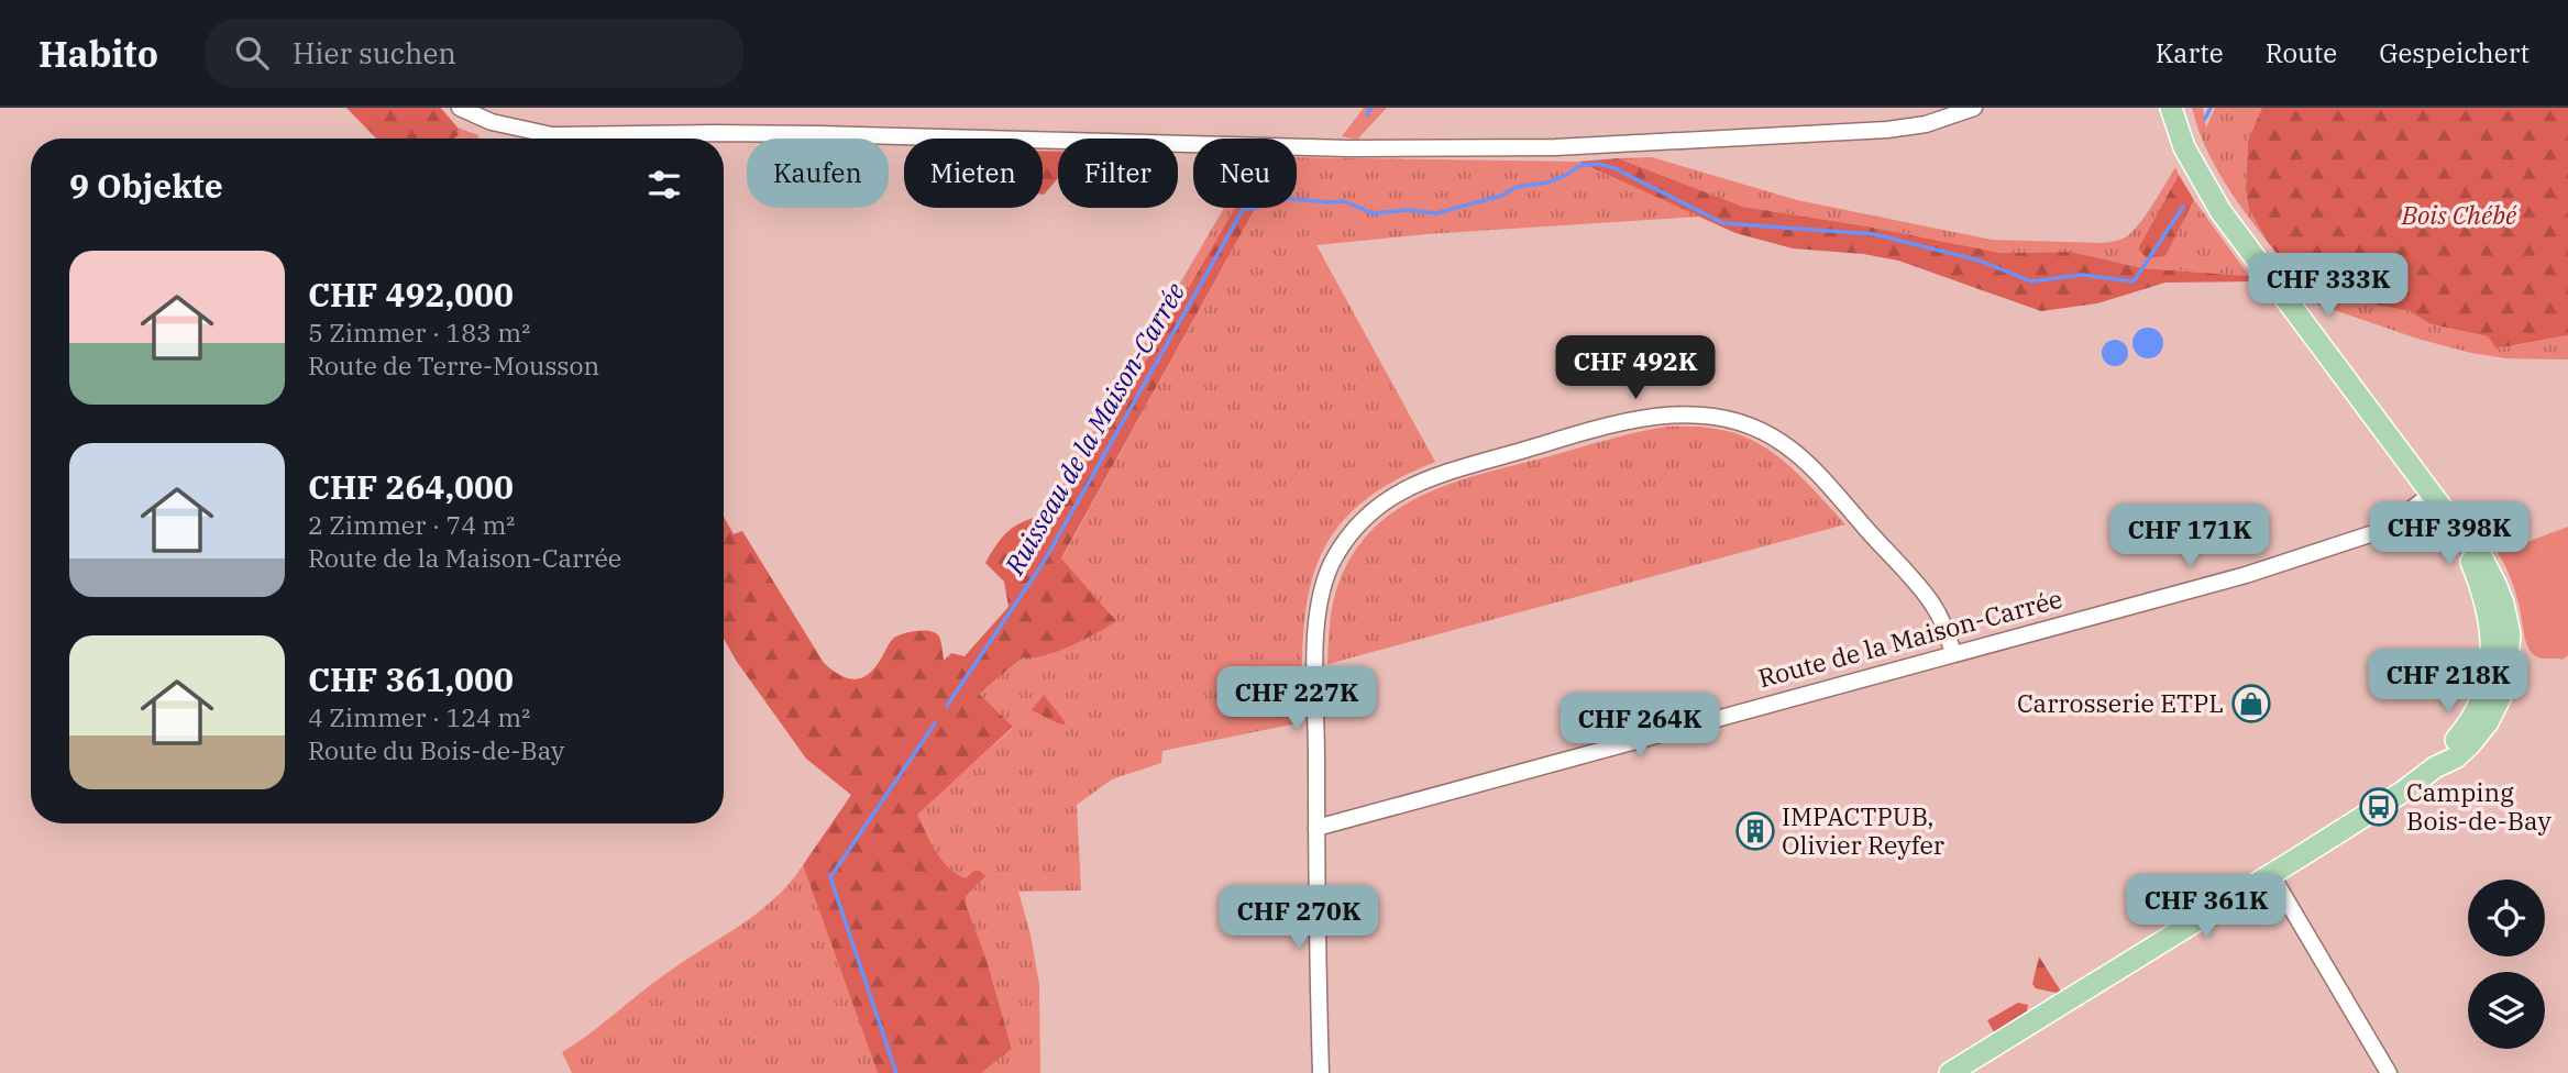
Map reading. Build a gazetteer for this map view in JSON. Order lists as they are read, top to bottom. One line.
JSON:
{"streets":{"street":["Route de la Maison-Carrée"]},"water":["Ruisseau de la Maison-Carrée"],"parks":["Bois Chébé"],"places":{"shop":["Carrosserie ETPL"],"bus stop":["Camping Bois-de-Bay"],"building":["IMPACTPUB, Olivier Reyfer"]},"page":{"header":"Habito","search":"Hier suchen","nav":["Karte","Route","Gespeichert"],"chip":["Kaufen","Mieten","Filter","Neu"],"heading":"9 Objekte","list":[{"name":"CHF 492,000","note":"5 Zimmer · 183 m² · Route de Terre-Mousson"},{"name":"CHF 264,000","note":"2 Zimmer · 74 m² · Route de la Maison-Carrée"},{"name":"CHF 361,000","note":"4 Zimmer · 124 m² · Route du Bois-de-Bay"}],"price":["CHF 333K","CHF 492K","CHF 398K","CHF 171K","CHF 218K","CHF 227K","CHF 264K","CHF 361K","CHF 270K"]}}
